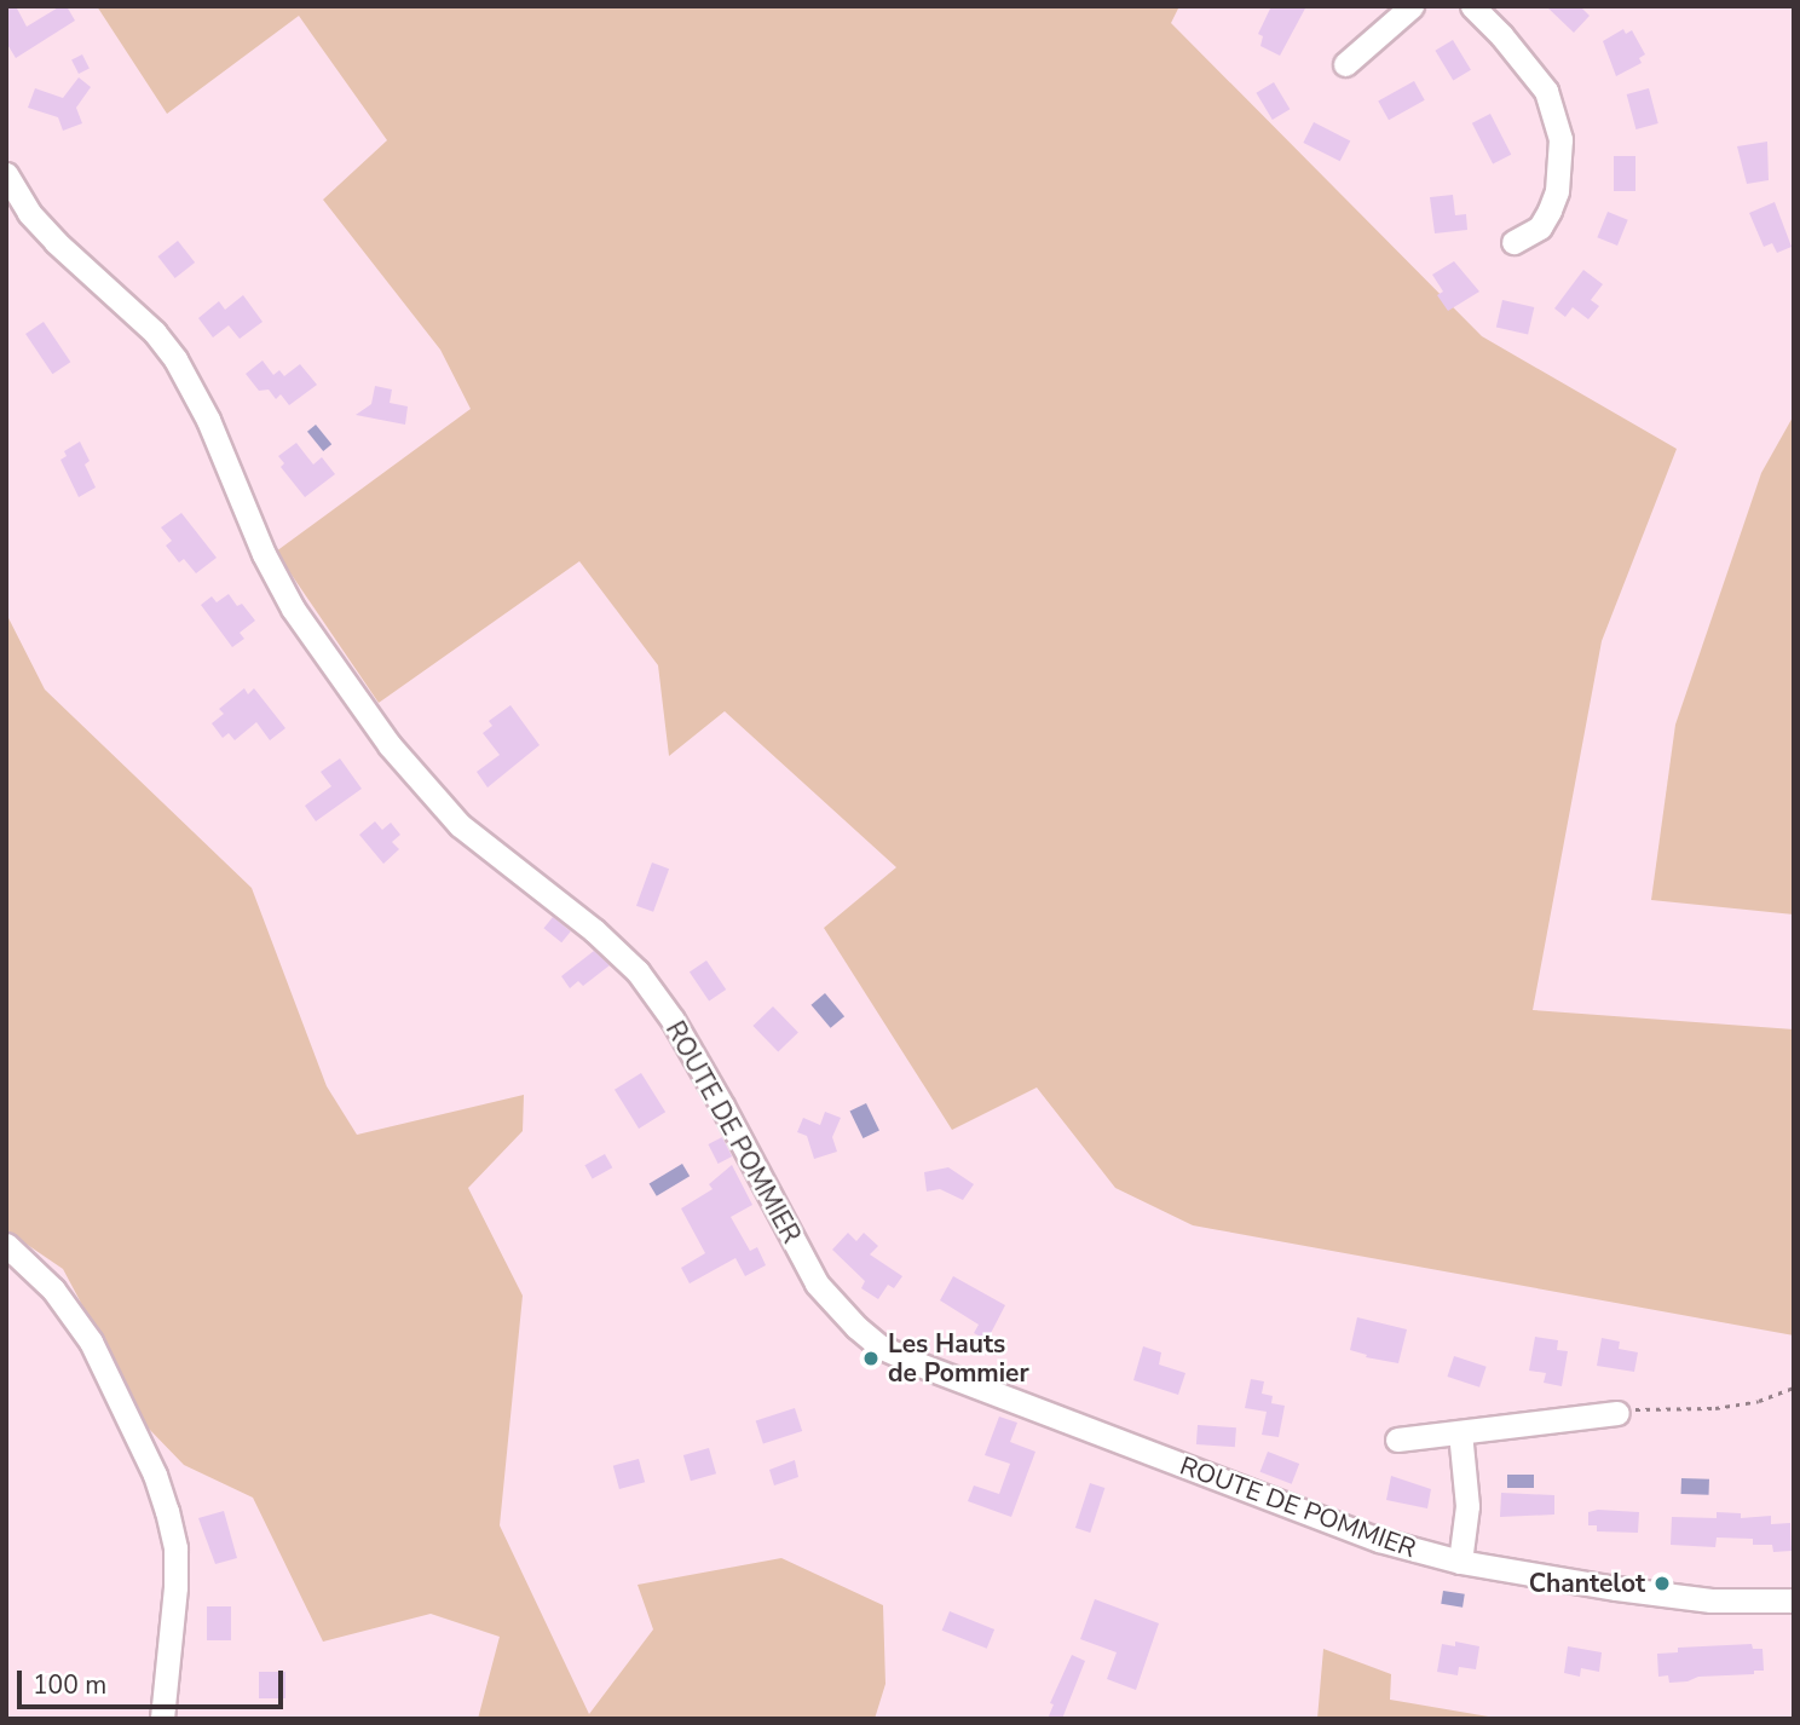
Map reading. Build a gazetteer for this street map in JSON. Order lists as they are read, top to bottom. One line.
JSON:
{"streets":{"street":["ROUTE DE POMMIER"]},"places":["Les Hauts de Pommier","Chantelot"],"scale_bar":"100 m"}
